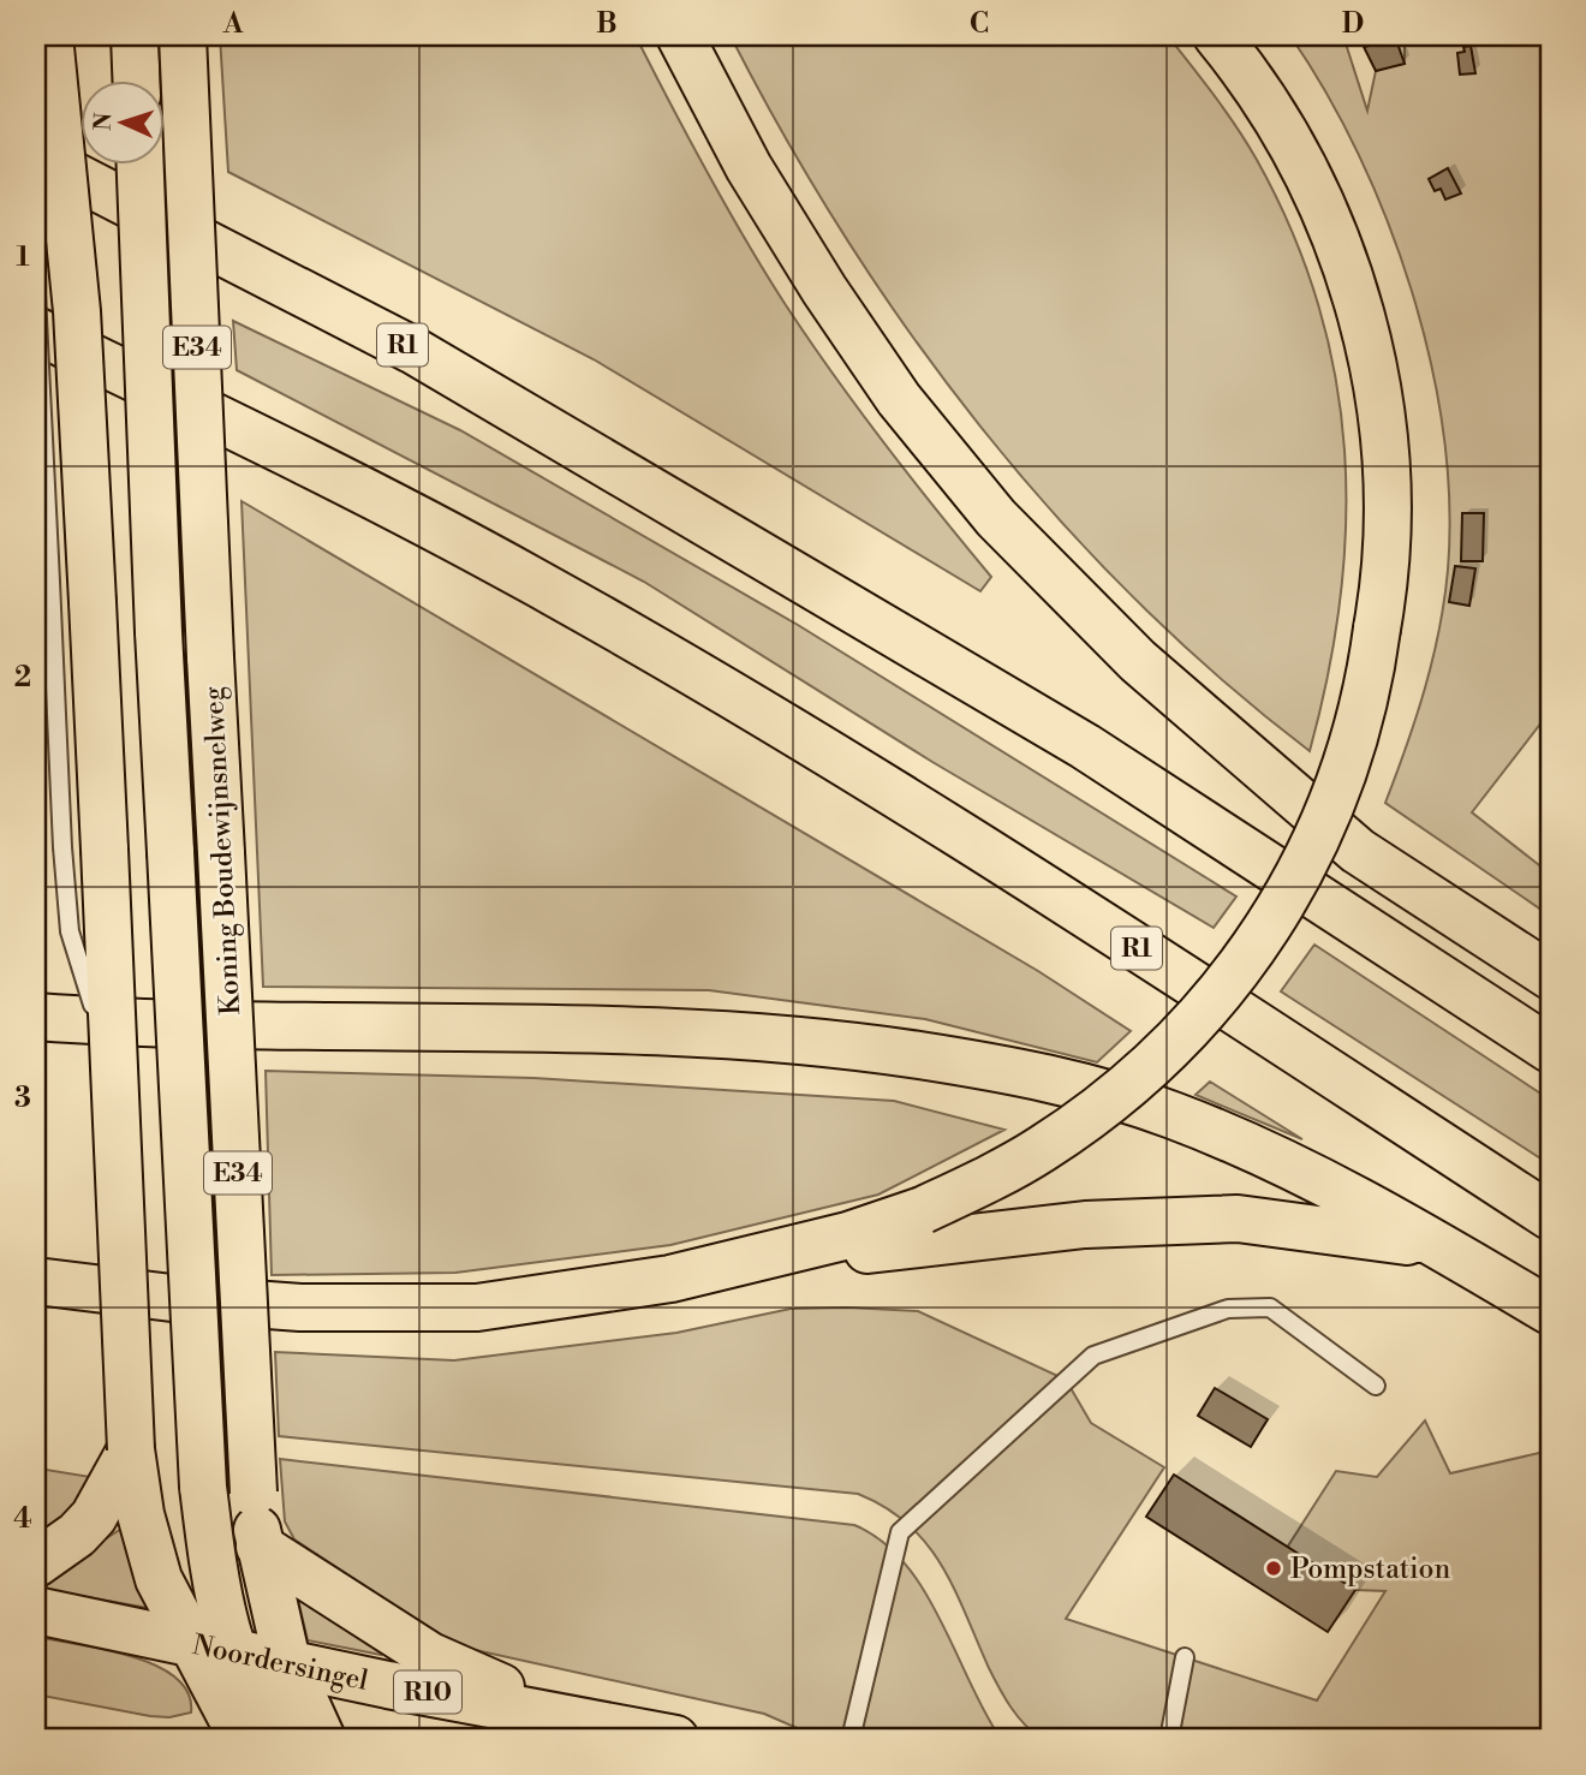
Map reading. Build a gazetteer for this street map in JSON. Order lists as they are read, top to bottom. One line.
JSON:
{"streets":{"main road":["R1","E34","Koning Boudewijnsnelweg","Noordersingel","R10"]},"crossings":[["E34","Noordersingel"],["Koning Boudewijnsnelweg","Noordersingel"]],"places":["Pompstation"],"north":"left","grid":{"columns":["A","B","C","D"],"rows":["1","2","3","4"]}}
